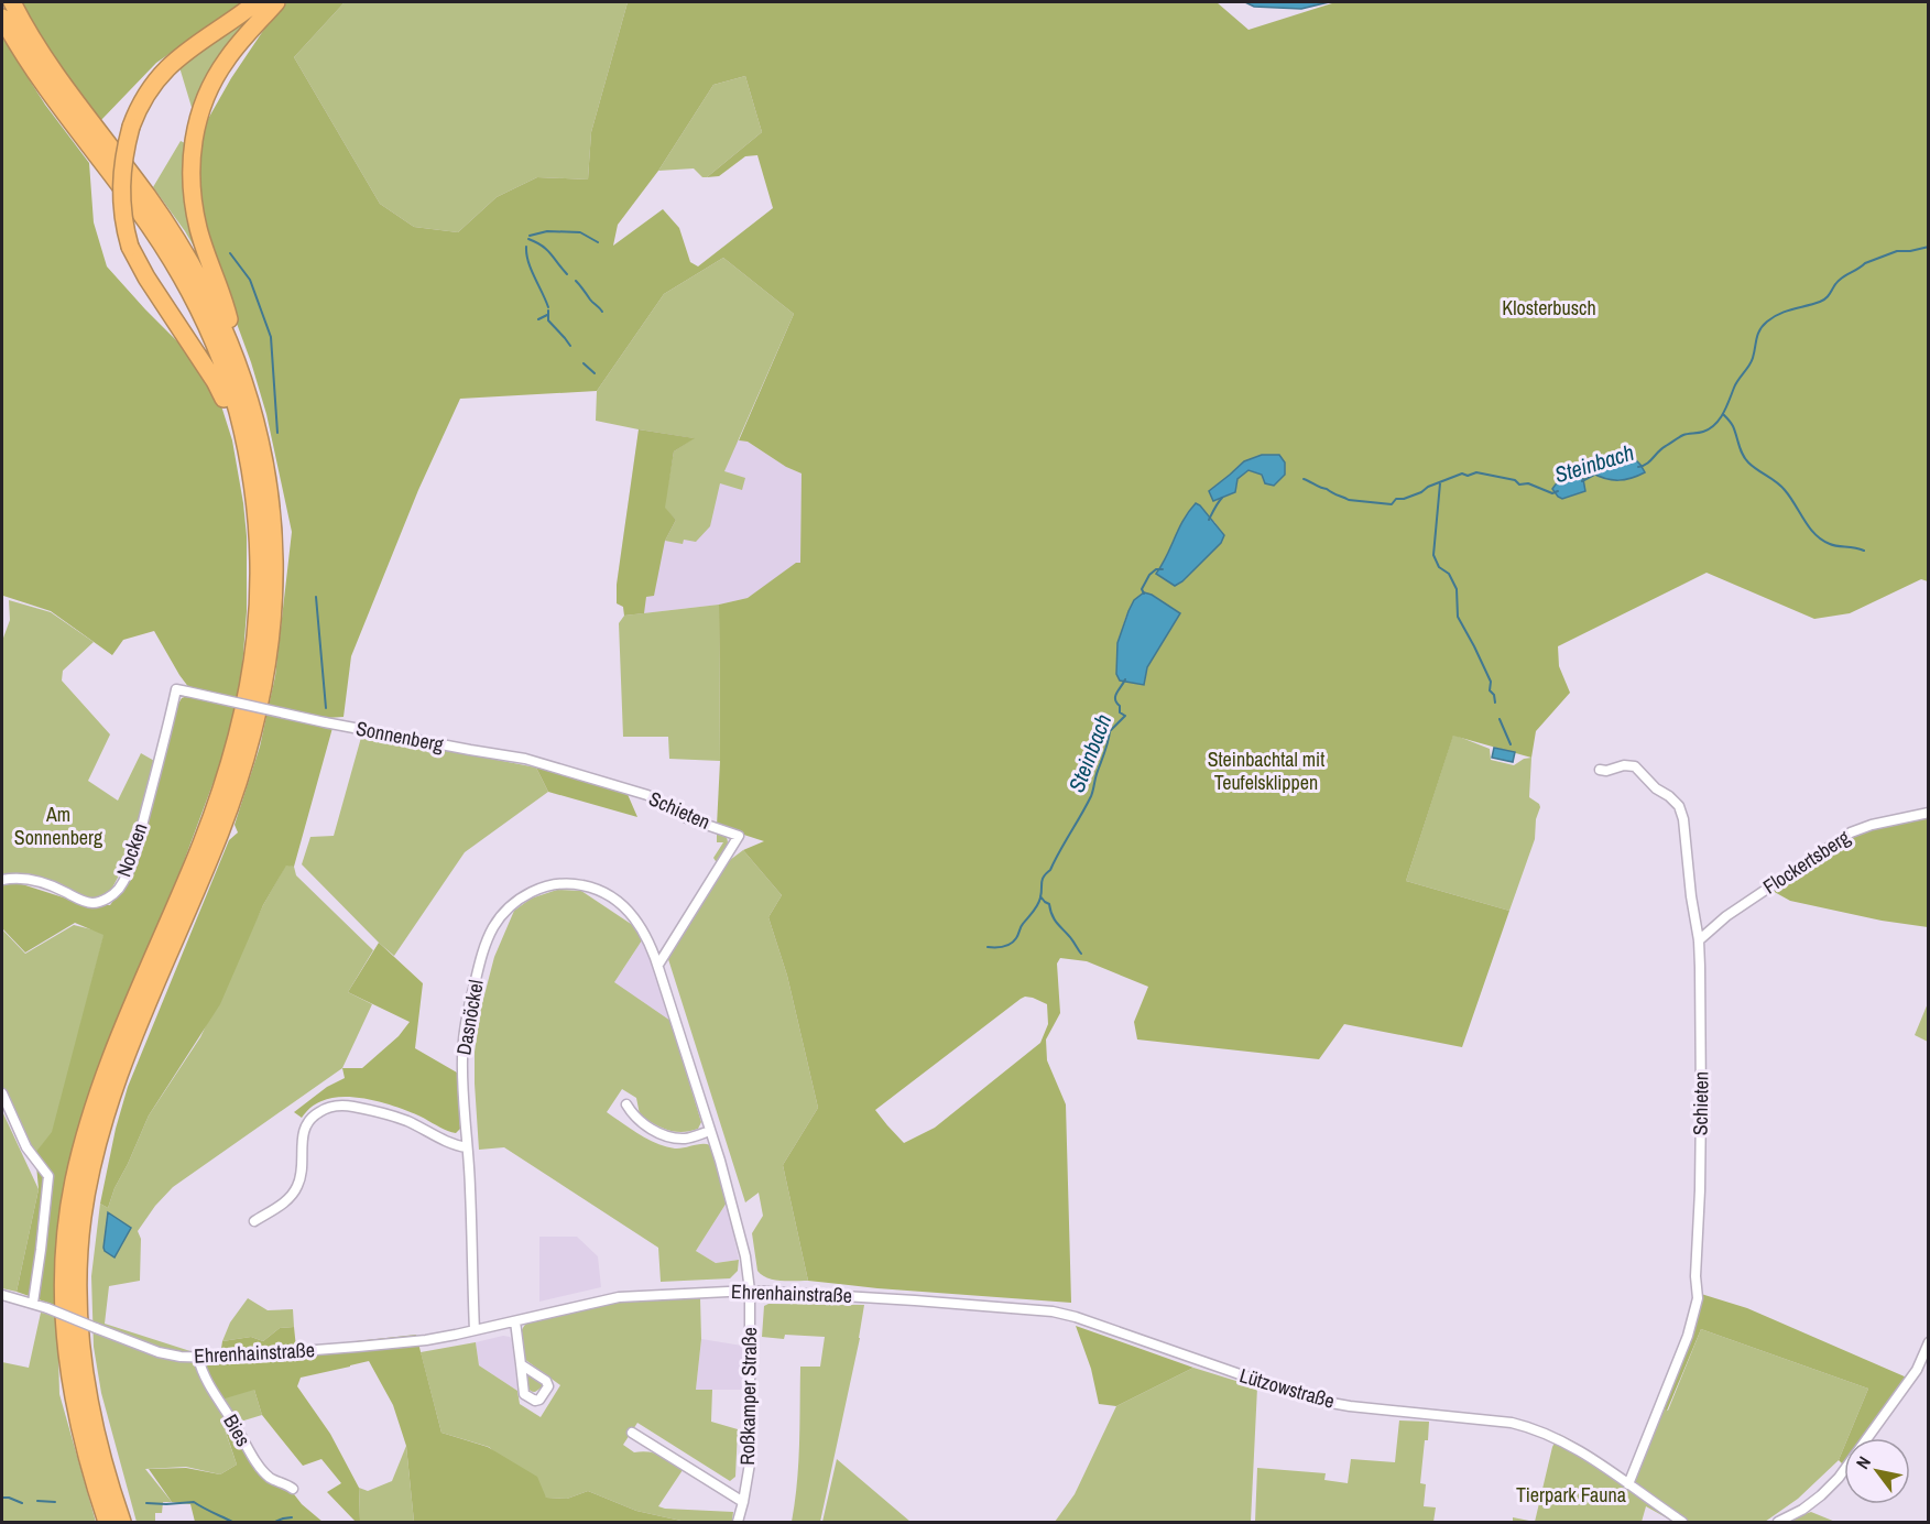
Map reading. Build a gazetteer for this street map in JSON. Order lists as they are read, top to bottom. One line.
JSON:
{"streets":{"street":["Sonnenberg","Schieten","Nocken","Flockertsberg","Dasnöckel","Ehrenhainstraße","Lützowstraße","Roßkamper Straße","Bies"]},"crossings":[["Sonnenberg","Schieten"],["Sonnenberg","Nocken"],["Schieten","Flockertsberg"],["Schieten","Dasnöckel"],["Schieten","Lützowstraße"],["Dasnöckel","Ehrenhainstraße"],["Dasnöckel","Roßkamper Straße"],["Ehrenhainstraße","Lützowstraße"],["Ehrenhainstraße","Roßkamper Straße"],["Ehrenhainstraße","Bies"]],"water":["Steinbach"],"parks":["Klosterbusch","Steinbachtal mit Teufelsklippen","Am Sonnenberg","Tierpark Fauna"],"north":"top left"}
